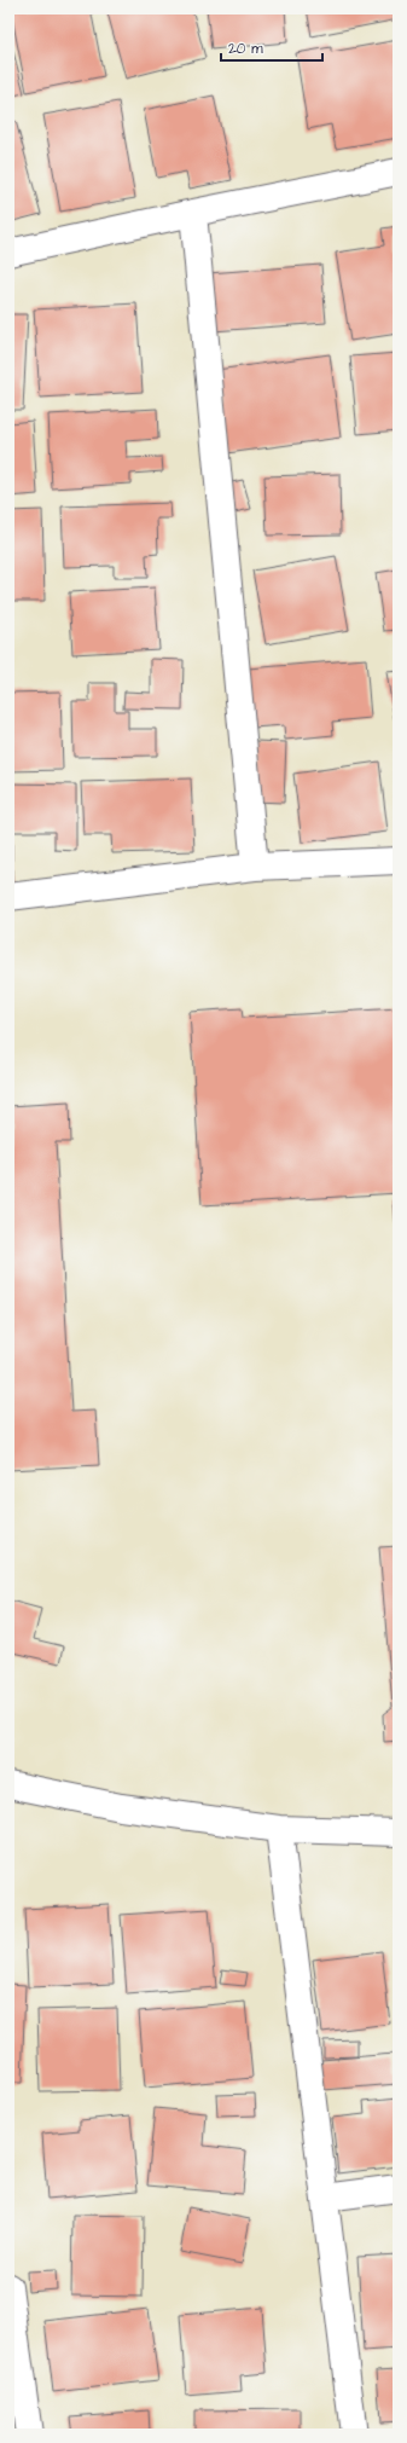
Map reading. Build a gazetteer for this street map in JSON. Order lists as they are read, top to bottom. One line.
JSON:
{"scale_bar":"20 m"}
